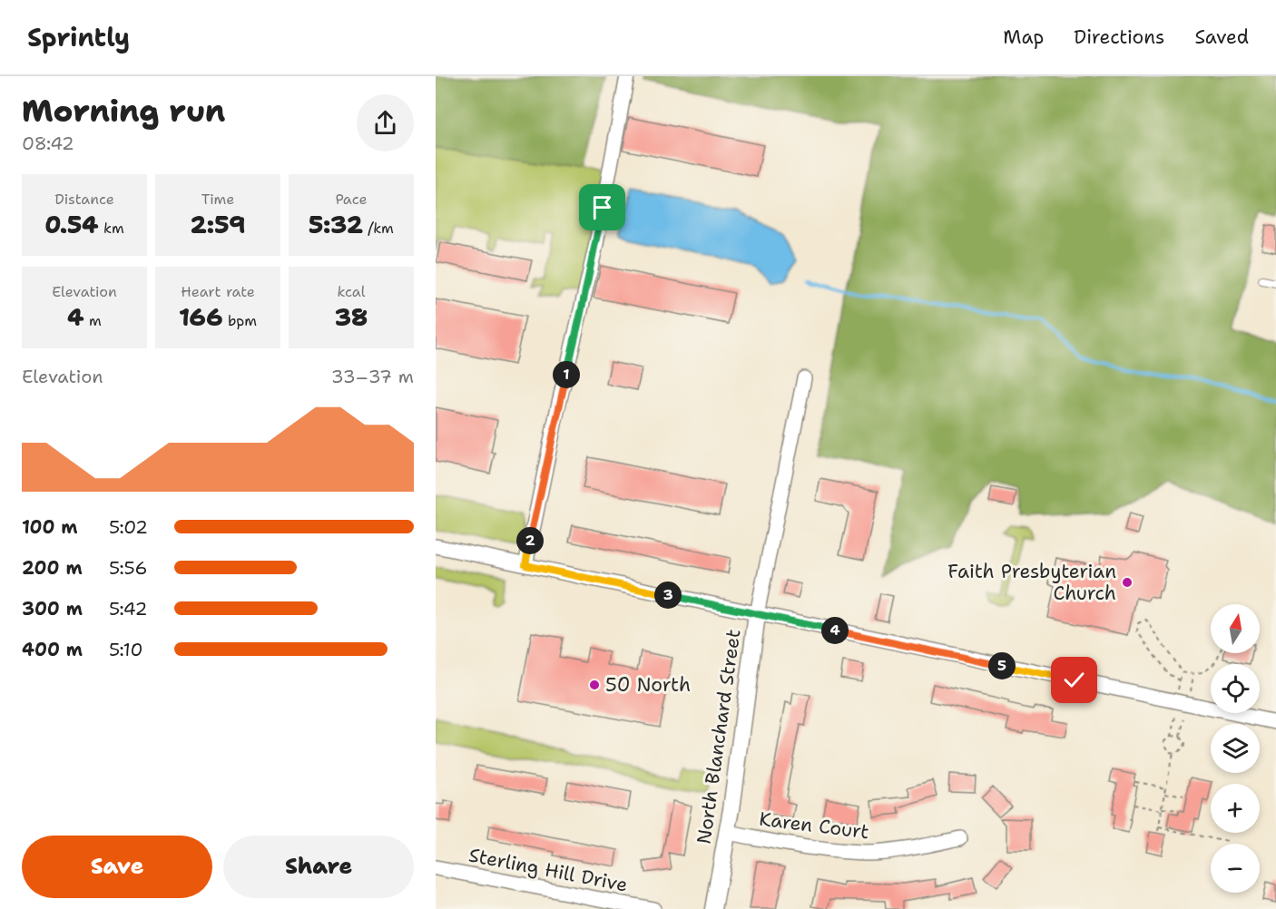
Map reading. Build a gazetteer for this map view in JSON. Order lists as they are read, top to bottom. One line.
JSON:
{"streets":{"street":["North Blanchard Street","Karen Court","Sterling Hill Drive"]},"crossings":[["North Blanchard Street","Karen Court"]],"places":["Faith Presbyterian Church","50 North"],"north":"top","page":{"header":"Sprintly","nav":["Map","Directions","Saved"],"heading":["Morning run","08:42"],"stats":[["Distance","0.54 km"],["Time","2:59"],["Pace","5:32 /km"],["Elevation","4 m"],["Heart rate","166 bpm"],["kcal","38"]],"chart":["Elevation","33–37 m"],"pins":["1","2","3","4","5"],"list":[{"name":"100 m","note":"5:02"},{"name":"200 m","note":"5:56"},{"name":"300 m","note":"5:42"},{"name":"400 m","note":"5:10"}],"map_buttons":["+","−"],"buttons":["Save","Share"]}}
